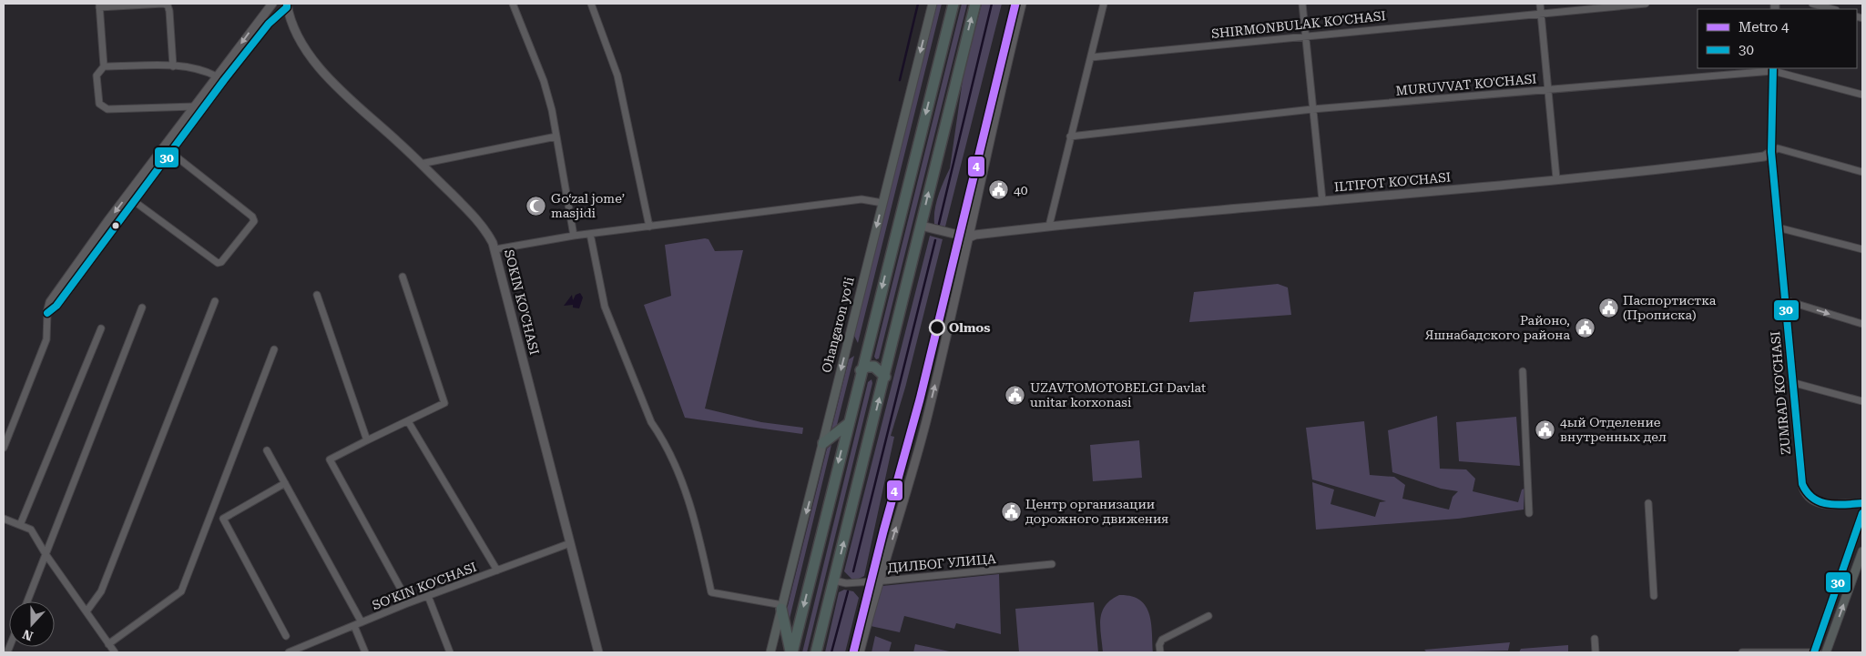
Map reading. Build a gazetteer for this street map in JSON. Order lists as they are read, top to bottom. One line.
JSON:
{"streets":{"main road":["Ohangaron yoʻli"],"street":["SHIRMONBULAK KO'CHASI","MURUVVAT KO'CHASI","ILTIFOT KO'CHASI","SOKIN KO'CHASI","ZUMRAD KO'CHASI","ДИЛБОГ УЛИЦА","SO'KIN KO'CHASI"]},"crossings":[["MURUVVAT KO'CHASI","ZUMRAD KO'CHASI"],["ILTIFOT KO'CHASI","ZUMRAD KO'CHASI"],["SOKIN KO'CHASI","SO'KIN KO'CHASI"]],"one_way":["Ohangaron yoʻli"],"places":{"public building":["40","Паспортистка (Прописка)","Районо, Яшнабадского района","UZAVTOMOTOBELGI Davlat unitar korxonasi","4ый Отделение внутренных дел","Центр организации дорожного движения"],"mosque":["Go‘zal jome’ masjidi"],"other":["Olmos"]},"lines":["metro line 4","transit line 30"],"legend":["Metro 4","30"],"north":"bottom"}
